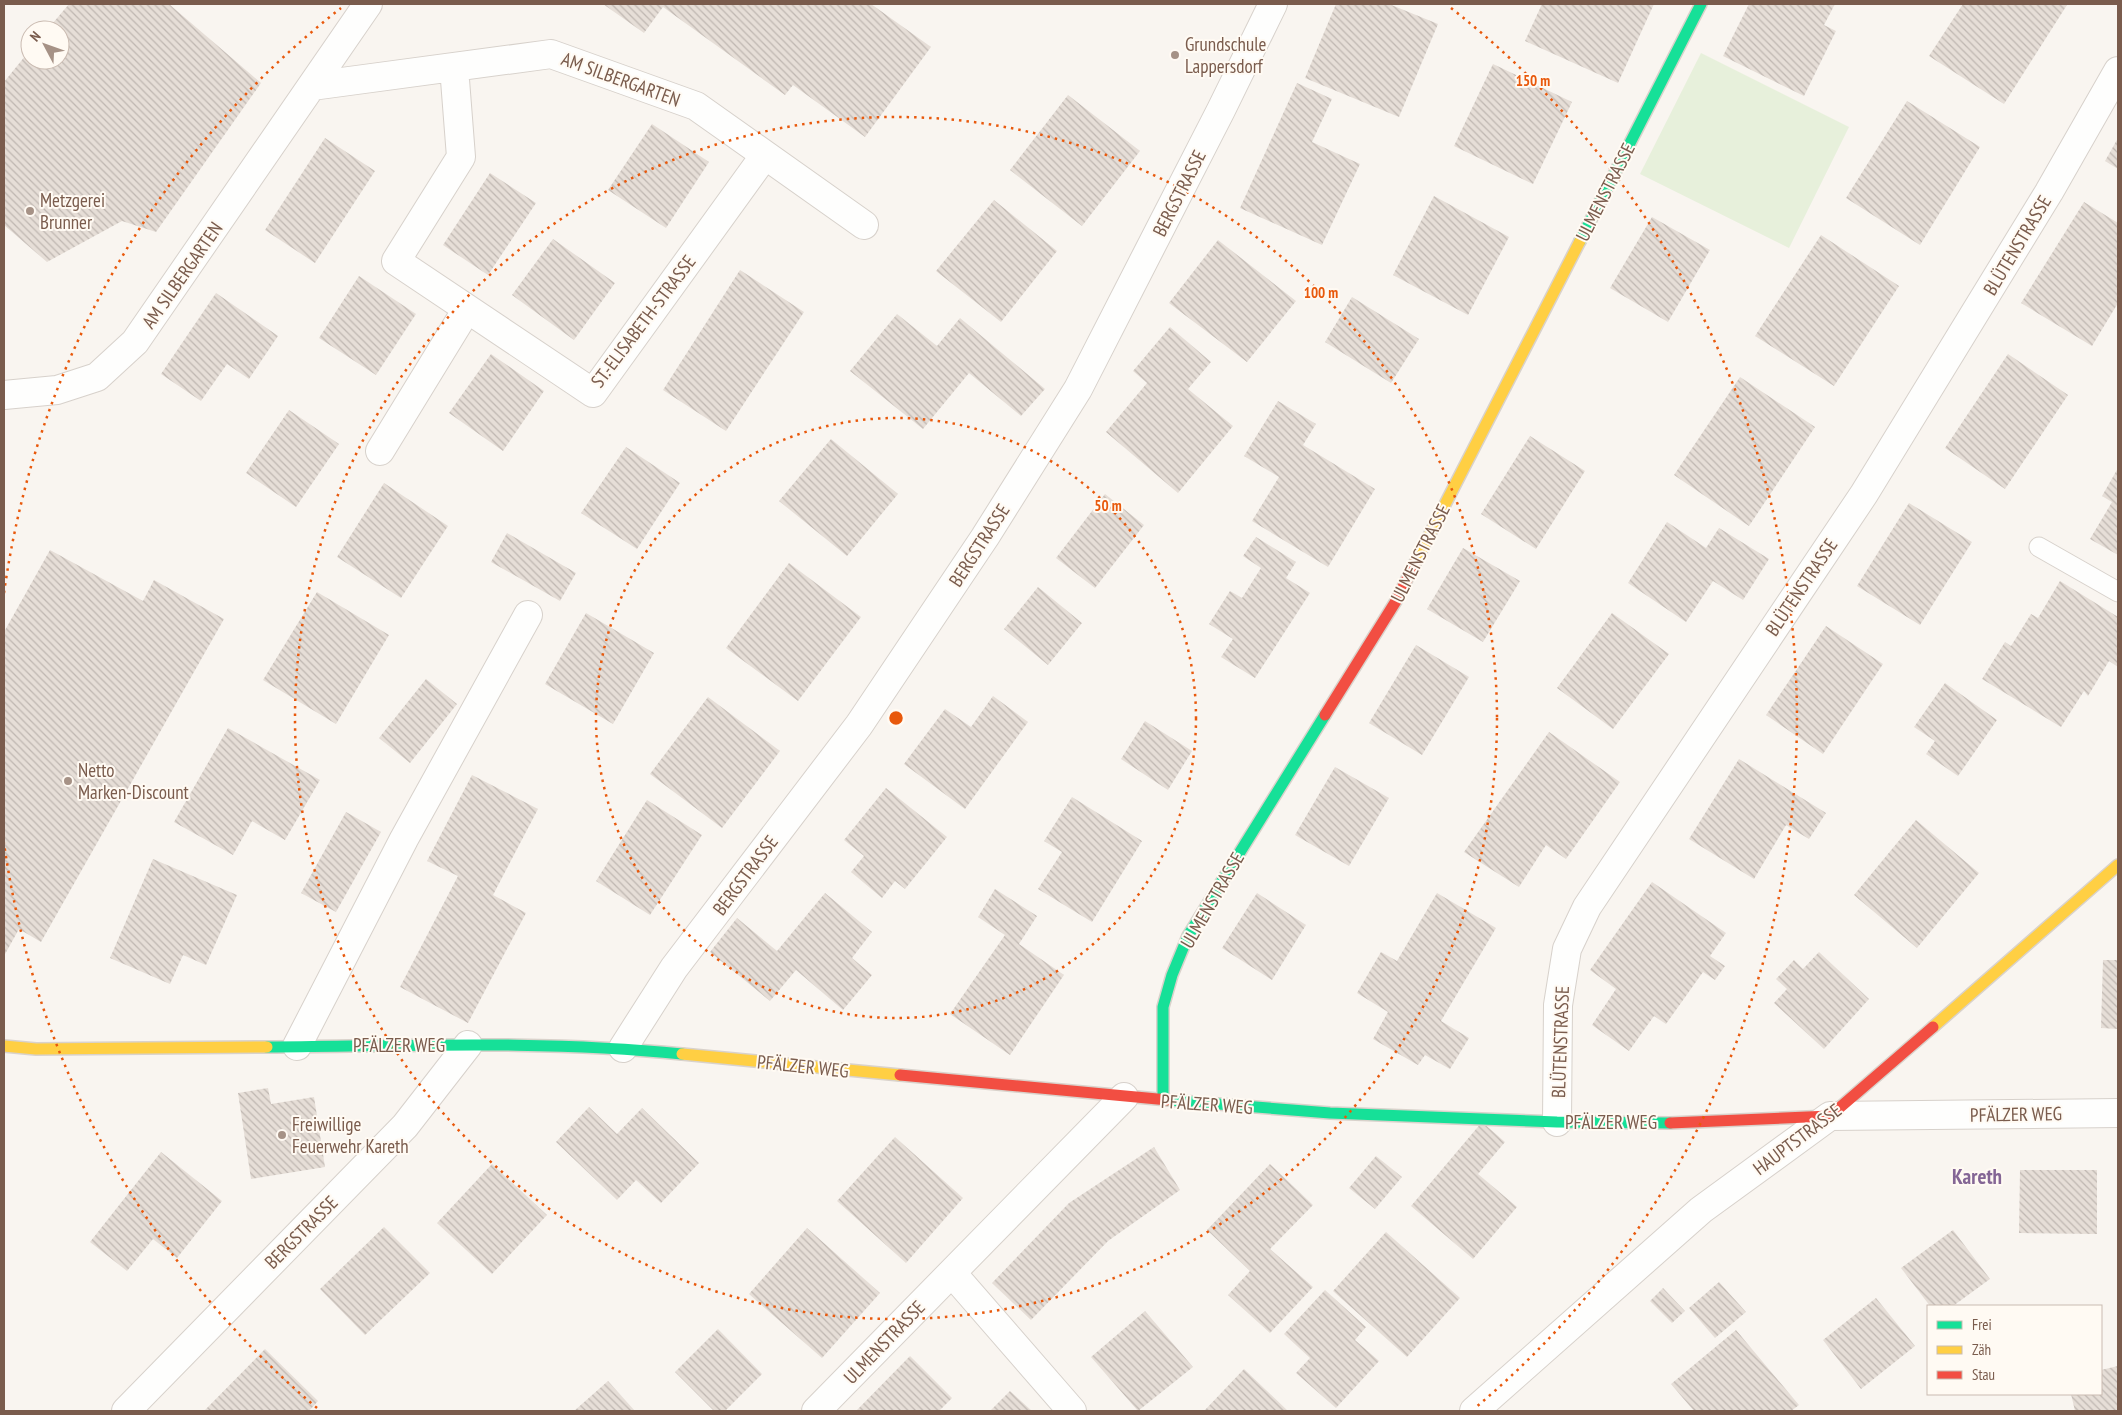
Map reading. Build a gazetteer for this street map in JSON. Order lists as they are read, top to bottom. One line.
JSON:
{"streets":{"street":["AM SILBERGARTEN","ULMENSTRASSE","BERGSTRASSE","BLÜTENSTRASSE","ST.-ELISABETH-STRASSE","PFÄLZER WEG","HAUPTSTRASSE"]},"crossings":[["AM SILBERGARTEN","ST.-ELISABETH-STRASSE"],["ULMENSTRASSE","PFÄLZER WEG"],["BERGSTRASSE","PFÄLZER WEG"],["BLÜTENSTRASSE","PFÄLZER WEG"],["PFÄLZER WEG","HAUPTSTRASSE"]],"districts":["Kareth"],"places":["Grundschule Lappersdorf","Metzgerei Brunner","Netto Marken-Discount","Freiwillige Feuerwehr Kareth"],"legend":["Frei","Zäh","Stau"],"north":"top left","rings":["150 m","100 m","50 m"]}
